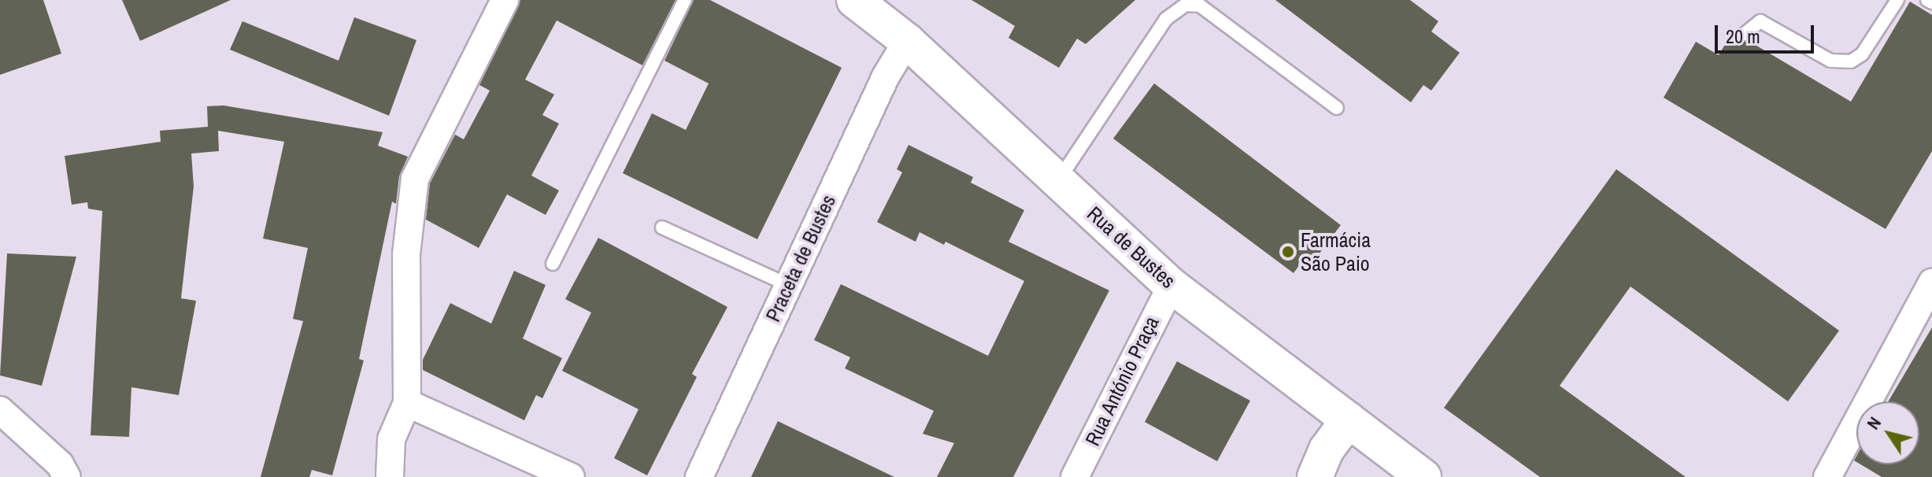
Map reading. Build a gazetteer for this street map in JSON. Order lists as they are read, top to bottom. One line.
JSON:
{"streets":{"main road":["Rua de Bustes"],"street":["Praceta de Bustes","Rua António Praça"]},"crossings":[["Rua de Bustes","Praceta de Bustes"],["Rua de Bustes","Rua António Praça"]],"places":["Farmácia São Paio"],"scale_bar":"20 m","north":"top left"}
